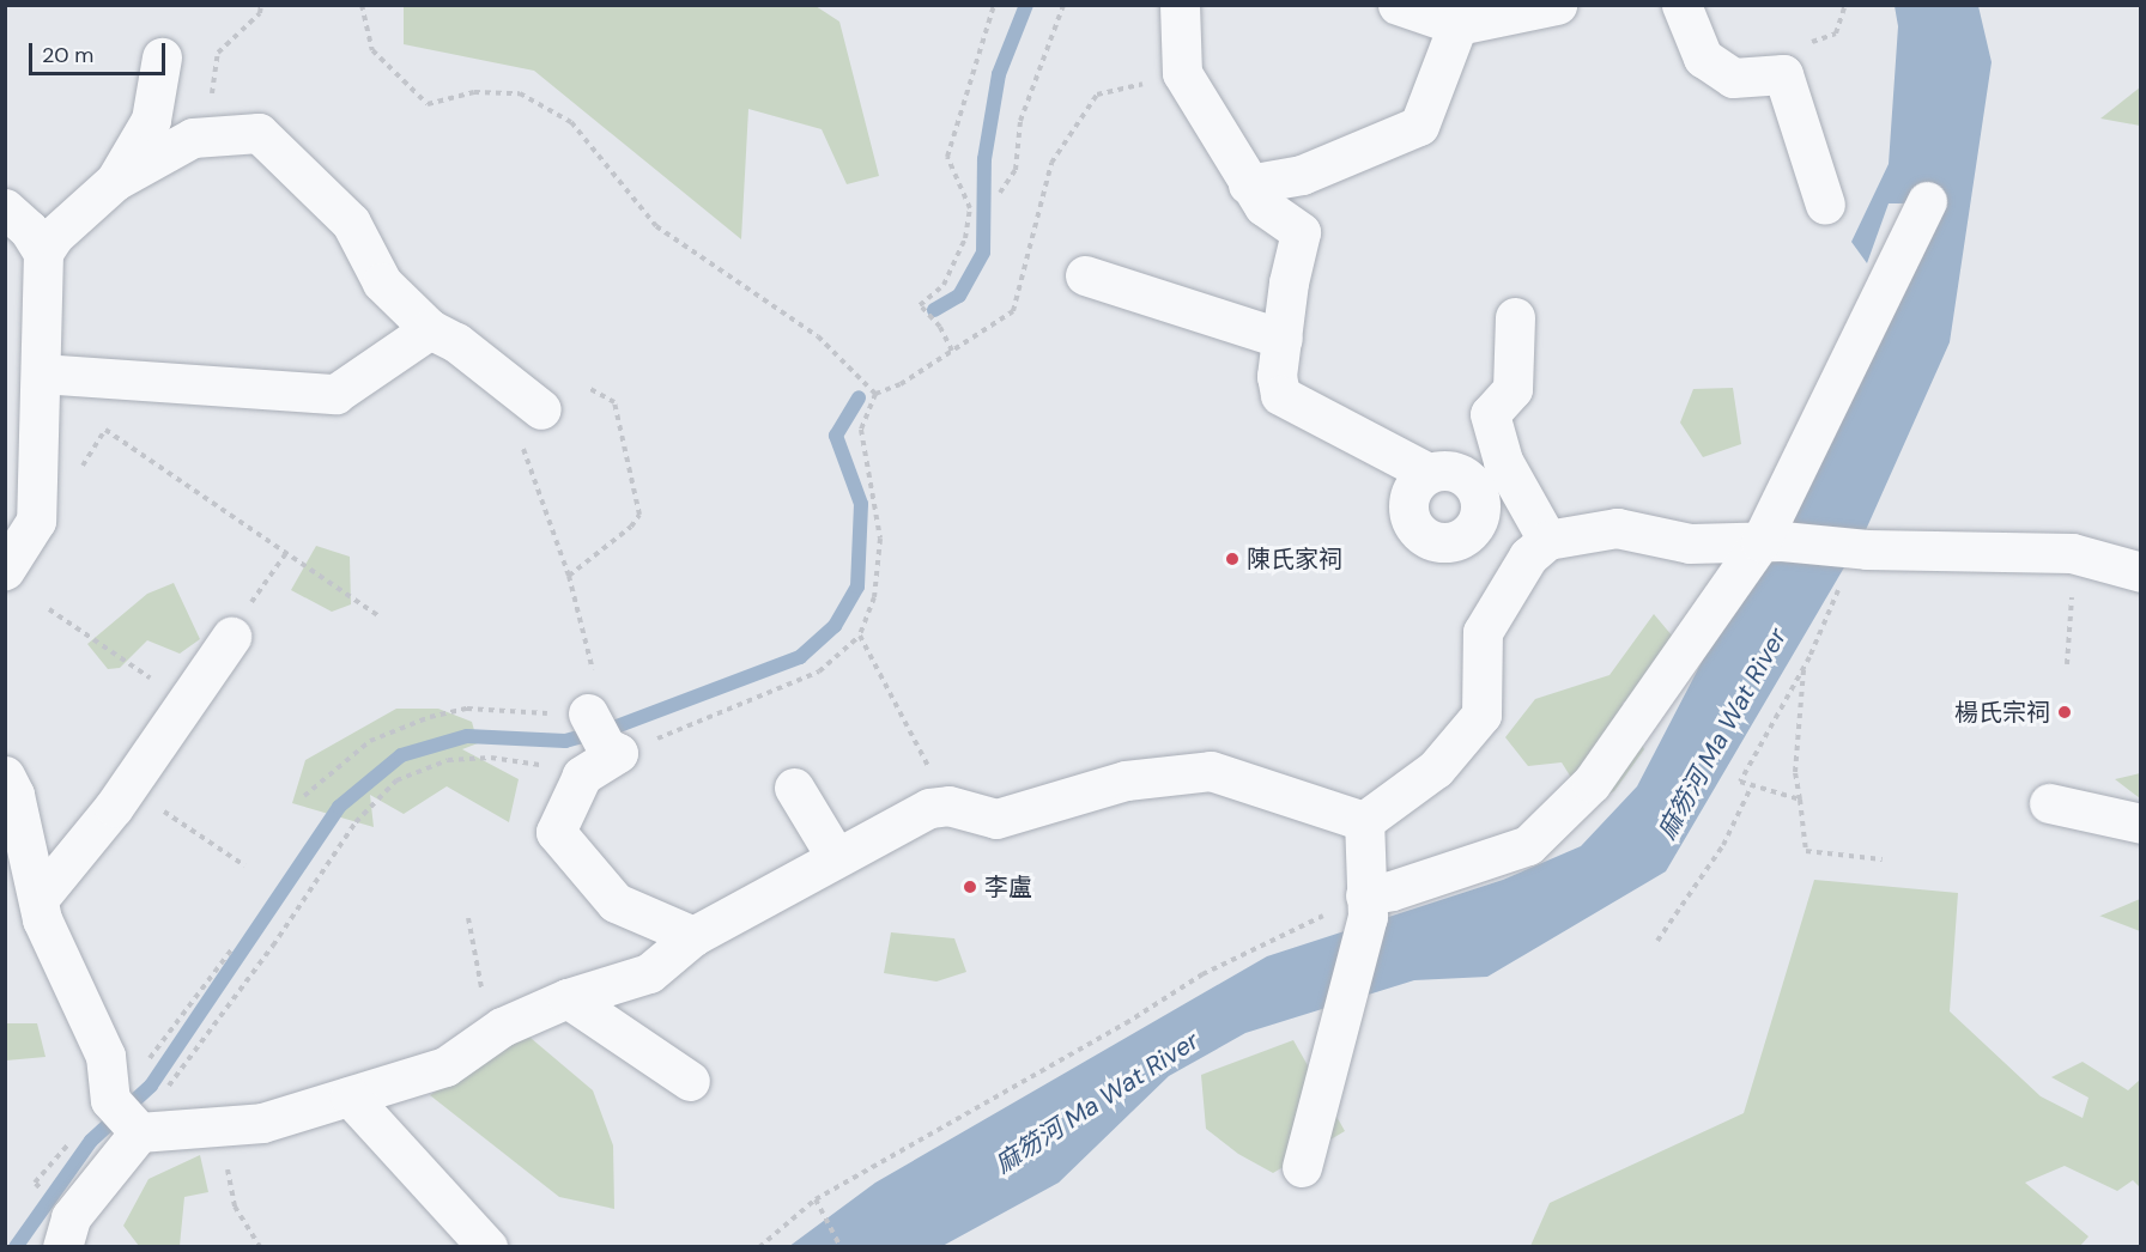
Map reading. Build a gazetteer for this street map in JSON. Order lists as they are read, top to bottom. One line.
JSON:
{"water":["麻笏河 Ma Wat River"],"places":["陳氏家祠","楊氏宗祠","李盧"],"scale_bar":"20 m"}
